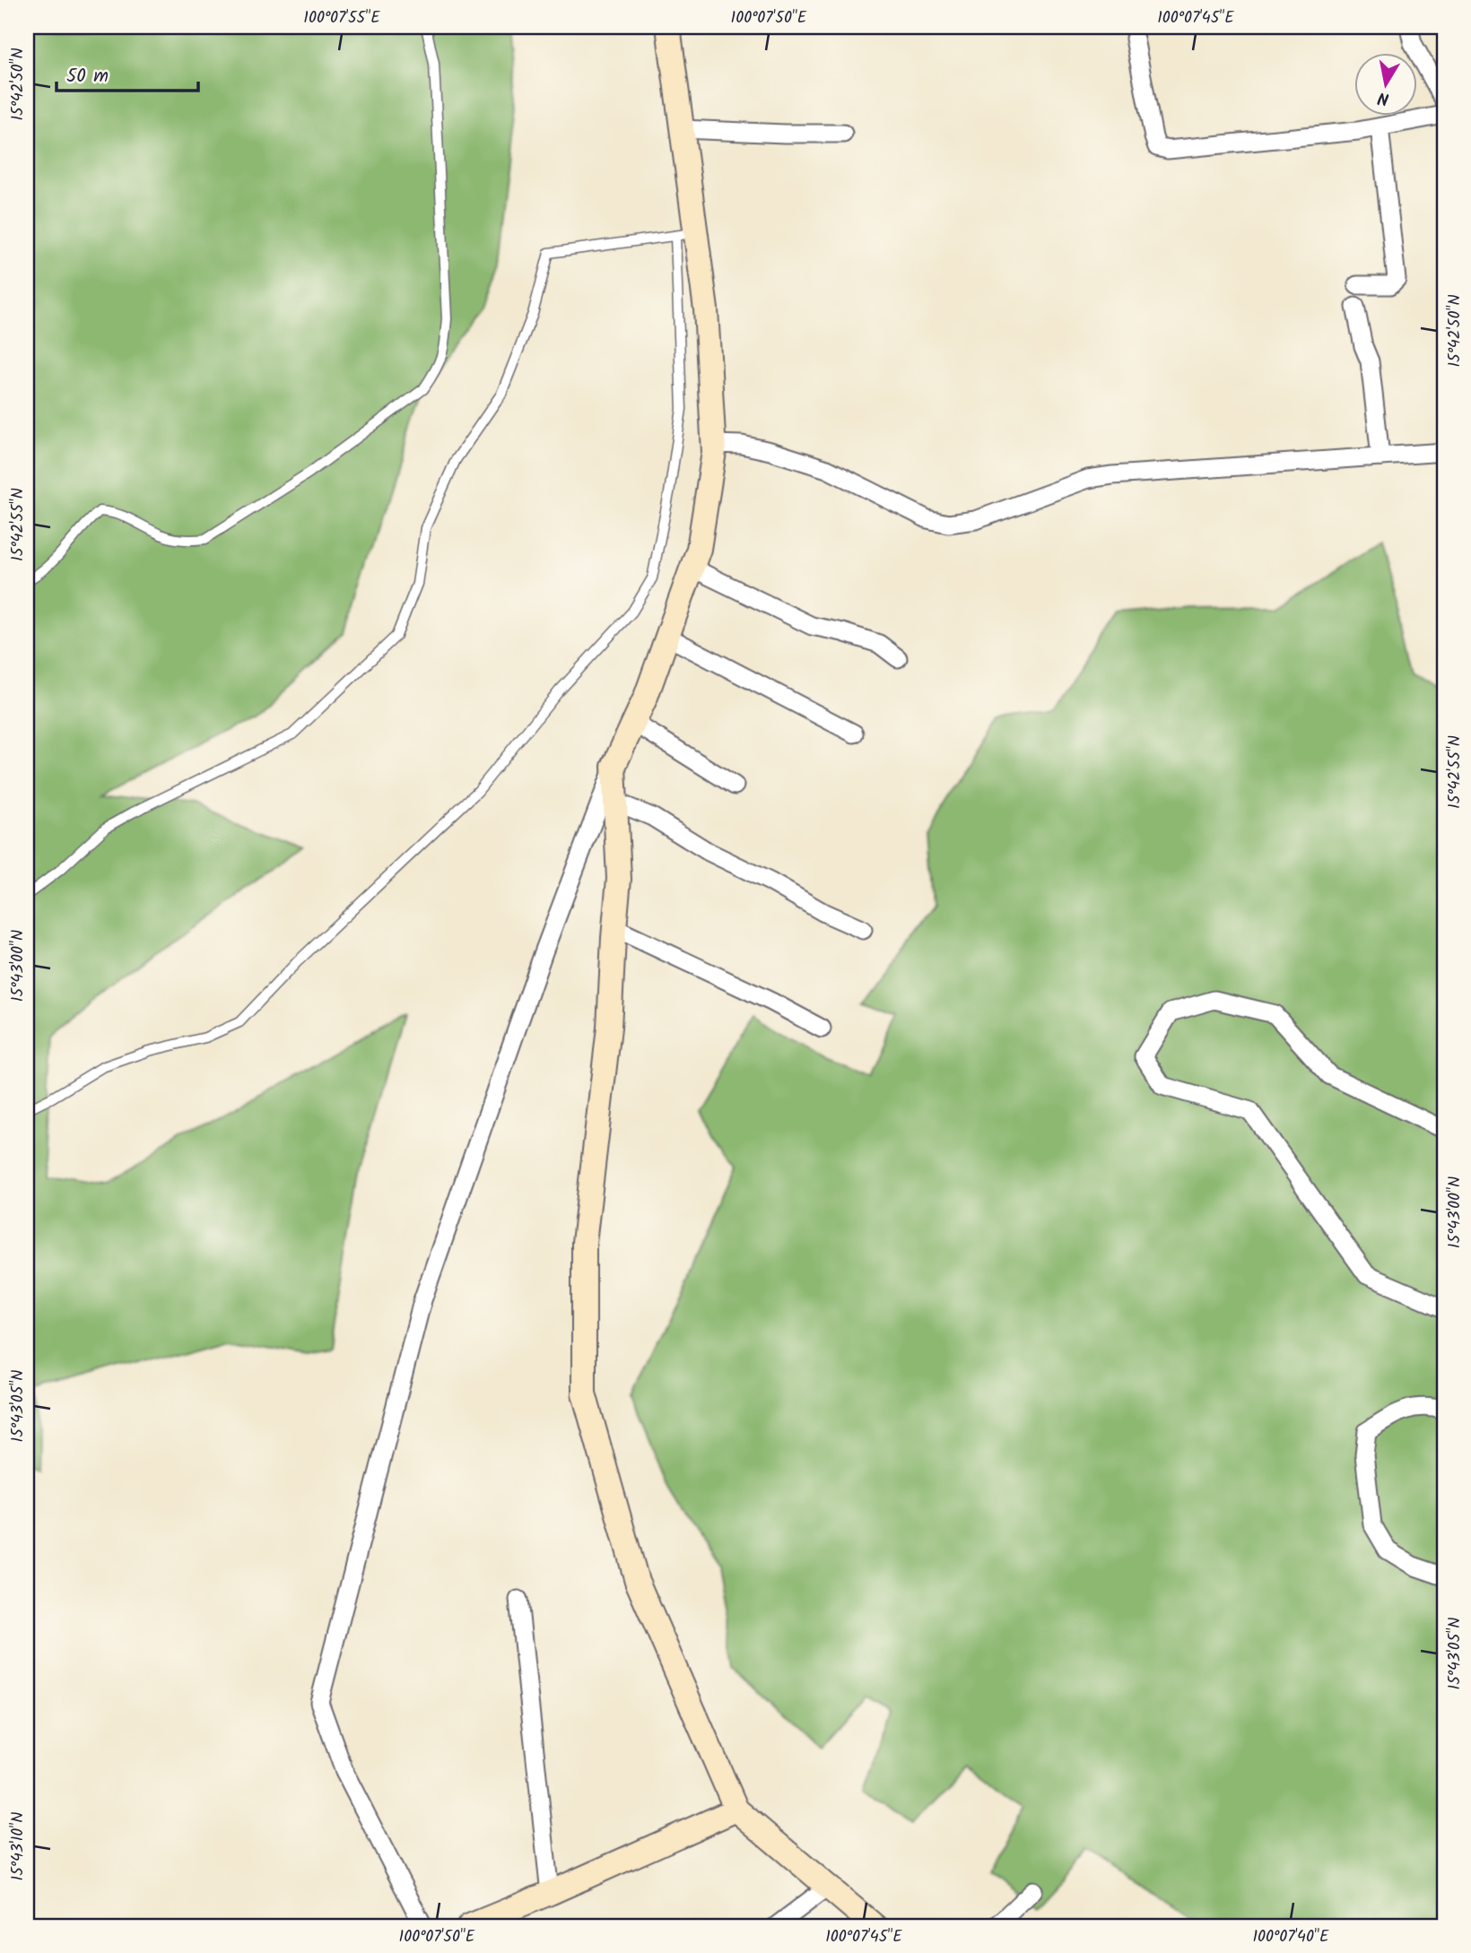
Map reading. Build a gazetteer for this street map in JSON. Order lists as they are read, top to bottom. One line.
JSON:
{"scale_bar":"50 m","north":"bottom","coordinates":["100°07'55\"E","100°07'50\"E","100°07'45\"E","15°42'50\"N","15°42'55\"N","15°43'00\"N","15°43'05\"N","15°43'10\"N","100°07'40\"E"]}
